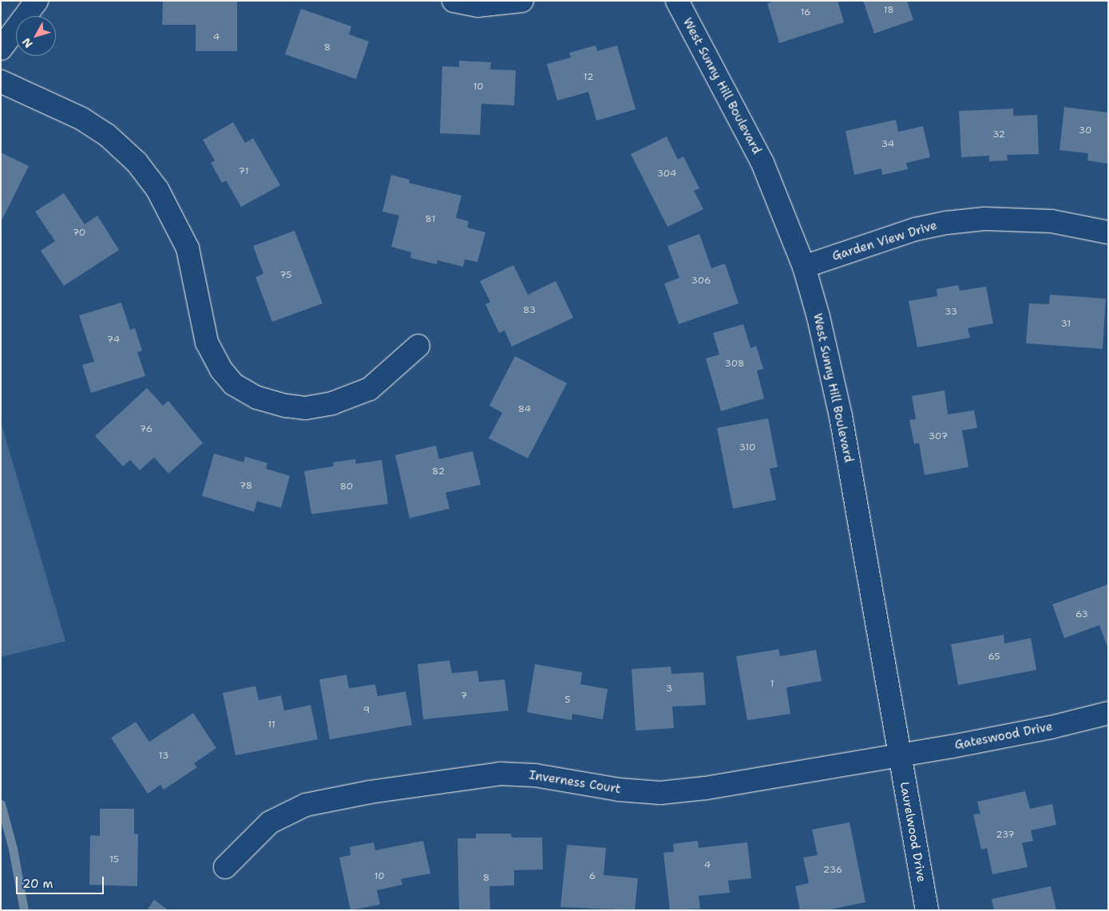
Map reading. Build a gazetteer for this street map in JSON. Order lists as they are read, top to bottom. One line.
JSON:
{"streets":{"street":["West Sunny Hill Boulevard","Garden View Drive","Gateswood Drive","Inverness Court","Laurelwood Drive"]},"crossings":[["West Sunny Hill Boulevard","Garden View Drive"],["West Sunny Hill Boulevard","Gateswood Drive"],["West Sunny Hill Boulevard","Inverness Court"],["West Sunny Hill Boulevard","Laurelwood Drive"],["Gateswood Drive","Inverness Court"],["Gateswood Drive","Laurelwood Drive"],["Inverness Court","Laurelwood Drive"]],"house_numbers":["18","16","4","8","12","10","30","32","34","71","304","81","70","75","306","83","33","31","74","308","84","76","307","310","82","78","80","63","65","1","3","7","5","9","11","13","237","15","4","236","10","6","8"],"scale_bar":"20 m","north":"bottom left"}
